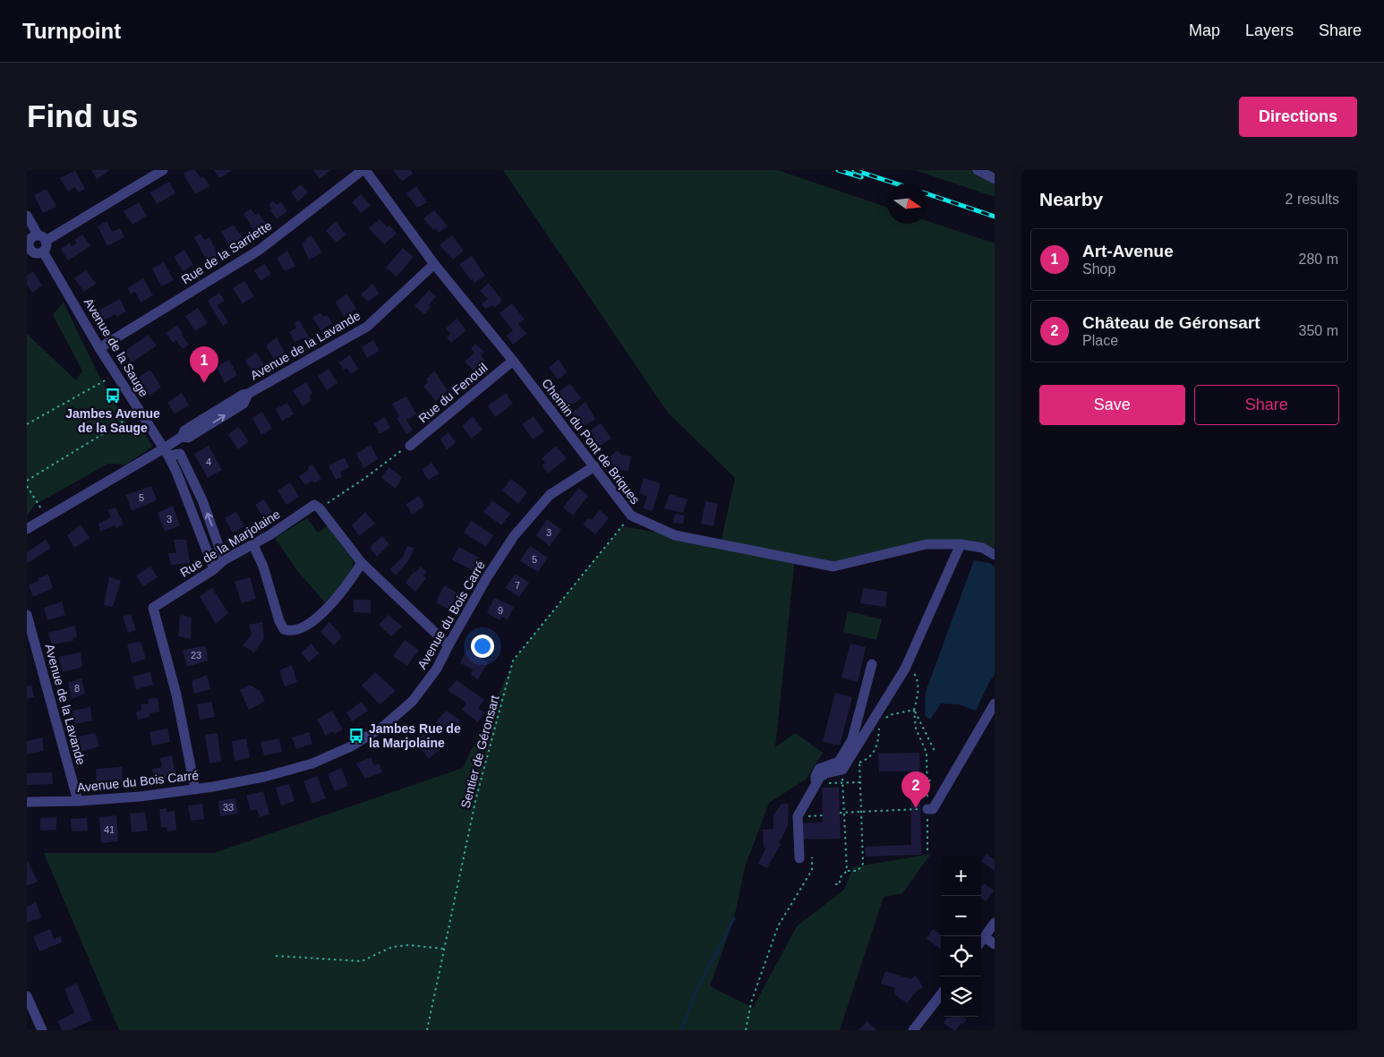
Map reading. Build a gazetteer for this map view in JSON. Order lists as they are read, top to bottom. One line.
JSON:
{"streets":{"street":["Rue de la Sarriette","Avenue de la Lavande","Avenue de la Sauge","Rue du Fenouil","Chemin du Pont de Briques","Rue de la Marjolaine","Avenue du Bois Carré"],"path":["Sentier de Géronsart"]},"crossings":[["Rue de la Sarriette","Avenue de la Sauge"],["Rue de la Sarriette","Chemin du Pont de Briques"],["Avenue de la Lavande","Avenue de la Sauge"],["Avenue de la Lavande","Chemin du Pont de Briques"],["Avenue de la Lavande","Avenue du Bois Carré"],["Avenue de la Sauge","Rue de la Marjolaine"],["Rue du Fenouil","Chemin du Pont de Briques"],["Chemin du Pont de Briques","Avenue du Bois Carré"],["Chemin du Pont de Briques","Sentier de Géronsart"],["Rue de la Marjolaine","Avenue du Bois Carré"]],"places":{"bus stop":["Jambes Avenue de la Sauge","Jambes Rue de la Marjolaine"]},"house_numbers":["4","5","3","3","5","7","9","23","8","33","41"],"north":"right","page":{"header":"Turnpoint","nav":["Map","Layers","Share"],"buttons":["Directions",["Save","Share"]],"title":"Find us","heading":["Nearby","2 results"],"list":[{"mark":"1","name":"Art-Avenue","note":"Shop","value":"280 m"},{"mark":"2","name":"Château de Géronsart","note":"Place","value":"350 m"}],"pins":["1","2"],"map_buttons":["+","−"]}}
